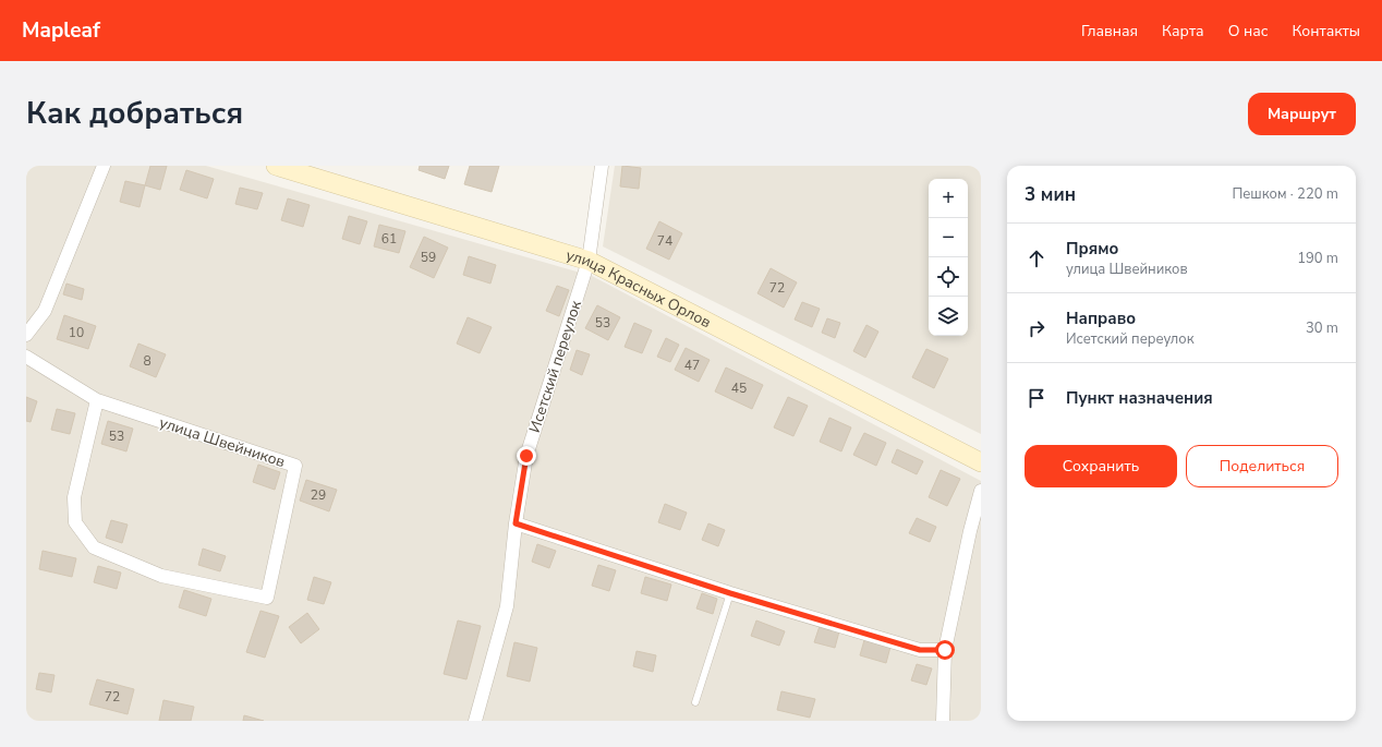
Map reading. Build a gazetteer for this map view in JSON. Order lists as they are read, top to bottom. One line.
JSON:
{"streets":{"street":["улица Красных Орлов","Исетский переулок","улица Швейников"]},"crossings":[["улица Красных Орлов","Исетский переулок"]],"house_numbers":["61","74","59","72","53","10","8","47","45","53","29","72"],"page":{"header":"Mapleaf","nav":["Главная","Карта","О нас","Контакты"],"title":"Как добраться","buttons":["Маршрут",["Сохранить","Поделиться"]],"heading":["3 мин","Пешком · 220 m"],"map_buttons":["+","−"],"list":[["Прямо","улица Швейников","190 m"],["Направо","Исетский переулок","30 m"],"Пункт назначения"]}}
